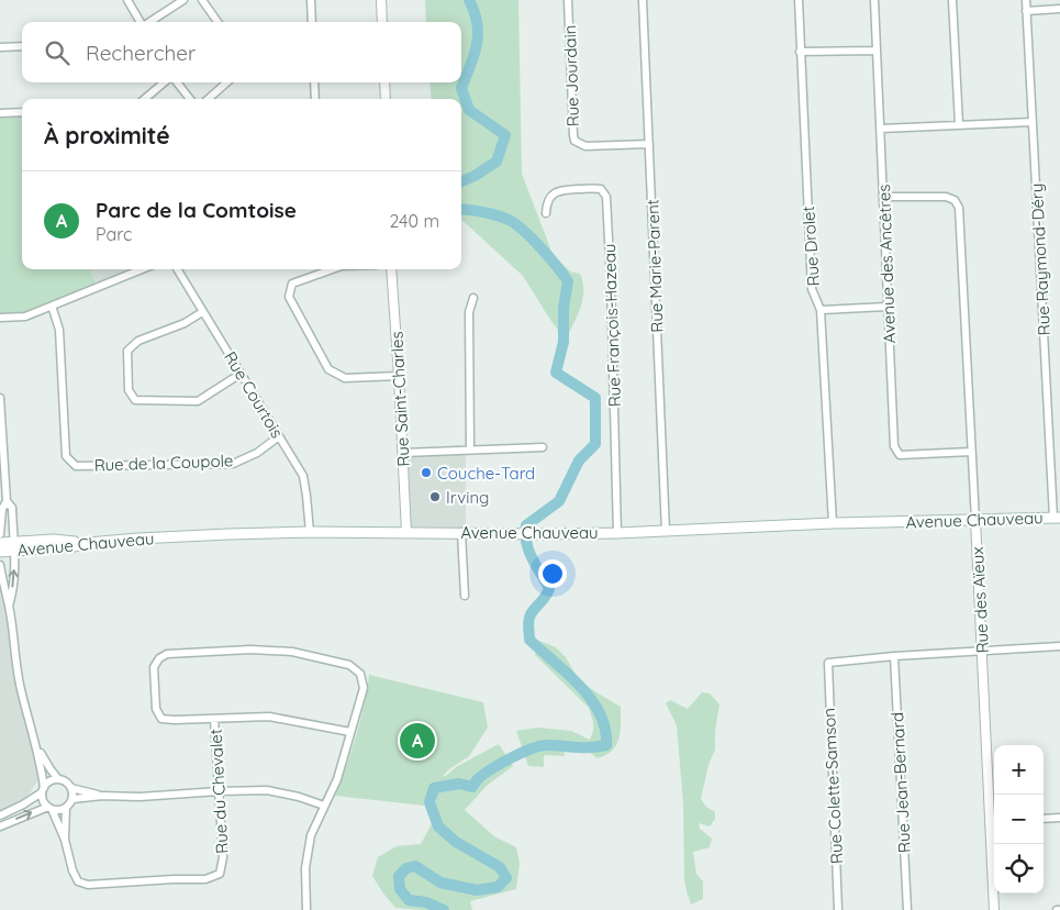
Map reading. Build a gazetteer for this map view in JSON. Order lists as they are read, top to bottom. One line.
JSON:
{"streets":{"main road":["Avenue Chauveau"],"street":["Rue Jourdain","Rue Drolet","Rue Raymond-Déry","Avenue des Ancêtres","Rue Marie-Parent","Rue François-Hazeau","Rue Courtois","Rue Saint-Charles","Rue de la Coupole","Rue des Aïeux","Rue Jean-Bernard","Rue Colette-Samson","Rue du Chevalet"]},"crossings":[["Rue Jourdain","Rue Marie-Parent"],["Rue Drolet","Avenue Chauveau"],["Rue Raymond-Déry","Avenue Chauveau"],["Avenue des Ancêtres","Rue des Aïeux"],["Rue Marie-Parent","Avenue Chauveau"],["Rue François-Hazeau","Avenue Chauveau"],["Rue Courtois","Rue de la Coupole"],["Rue Courtois","Avenue Chauveau"],["Rue Saint-Charles","Avenue Chauveau"],["Avenue Chauveau","Rue des Aïeux"],["Rue Jean-Bernard","Rue Colette-Samson"]],"places":["Couche-Tard","Irving"],"page":{"search":"Rechercher","heading":"À proximité","list":[{"mark":"A","name":"Parc de la Comtoise","note":"Parc","value":"240 m"}],"pins":"A","map_buttons":["+","−"]}}
